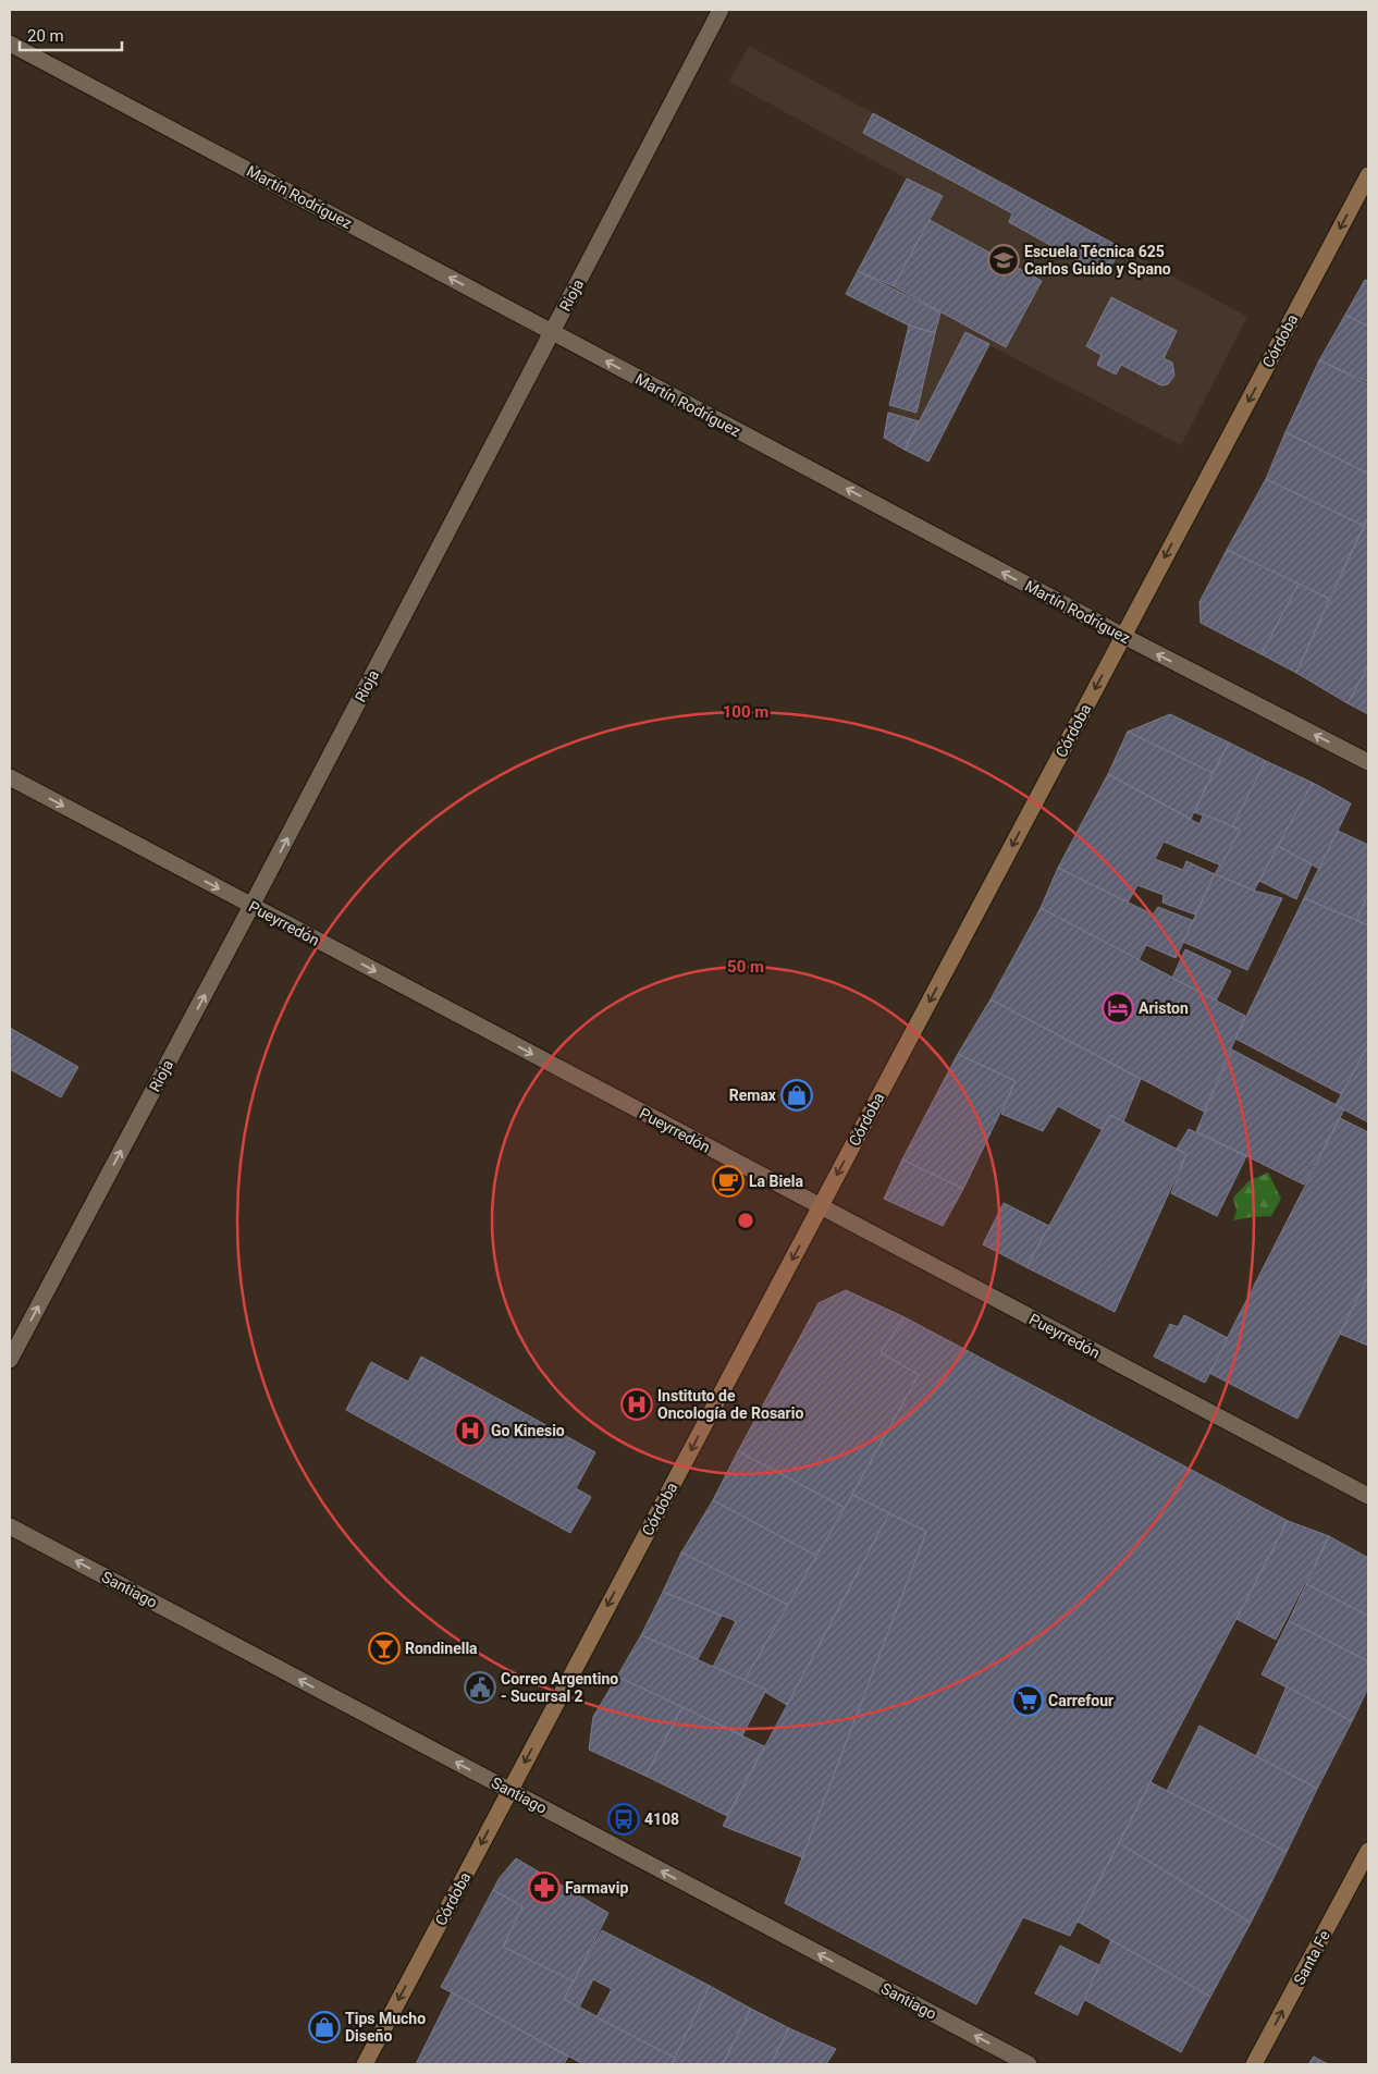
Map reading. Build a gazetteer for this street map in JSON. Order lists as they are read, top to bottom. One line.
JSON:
{"streets":{"main road":["Córdoba","Santa Fe"],"street":["Martín Rodríguez","Rioja","Pueyrredón","Santiago"]},"crossings":[["Martín Rodríguez","Rioja"],["Martín Rodríguez","Córdoba"],["Rioja","Pueyrredón"],["Córdoba","Pueyrredón"],["Córdoba","Santiago"]],"one_way":["Martín Rodríguez","Rioja","Córdoba","Pueyrredón","Santiago","Santa Fe"],"places":{"school or university":["Escuela Técnica 625 Carlos Guido y Spano"],"hotel":["Ariston"],"shop":["Remax","Tips Mucho Diseño"],"cafe":["La Biela"],"hospital":["Instituto de Oncología de Rosario","Go Kinesio"],"bar":["Rondinella"],"public building":["Correo Argentino - Sucursal 2"],"supermarket":["Carrefour"],"bus stop":["4108"],"pharmacy":["Farmavip"]},"scale_bar":"20 m","rings":["100 m","50 m"]}
